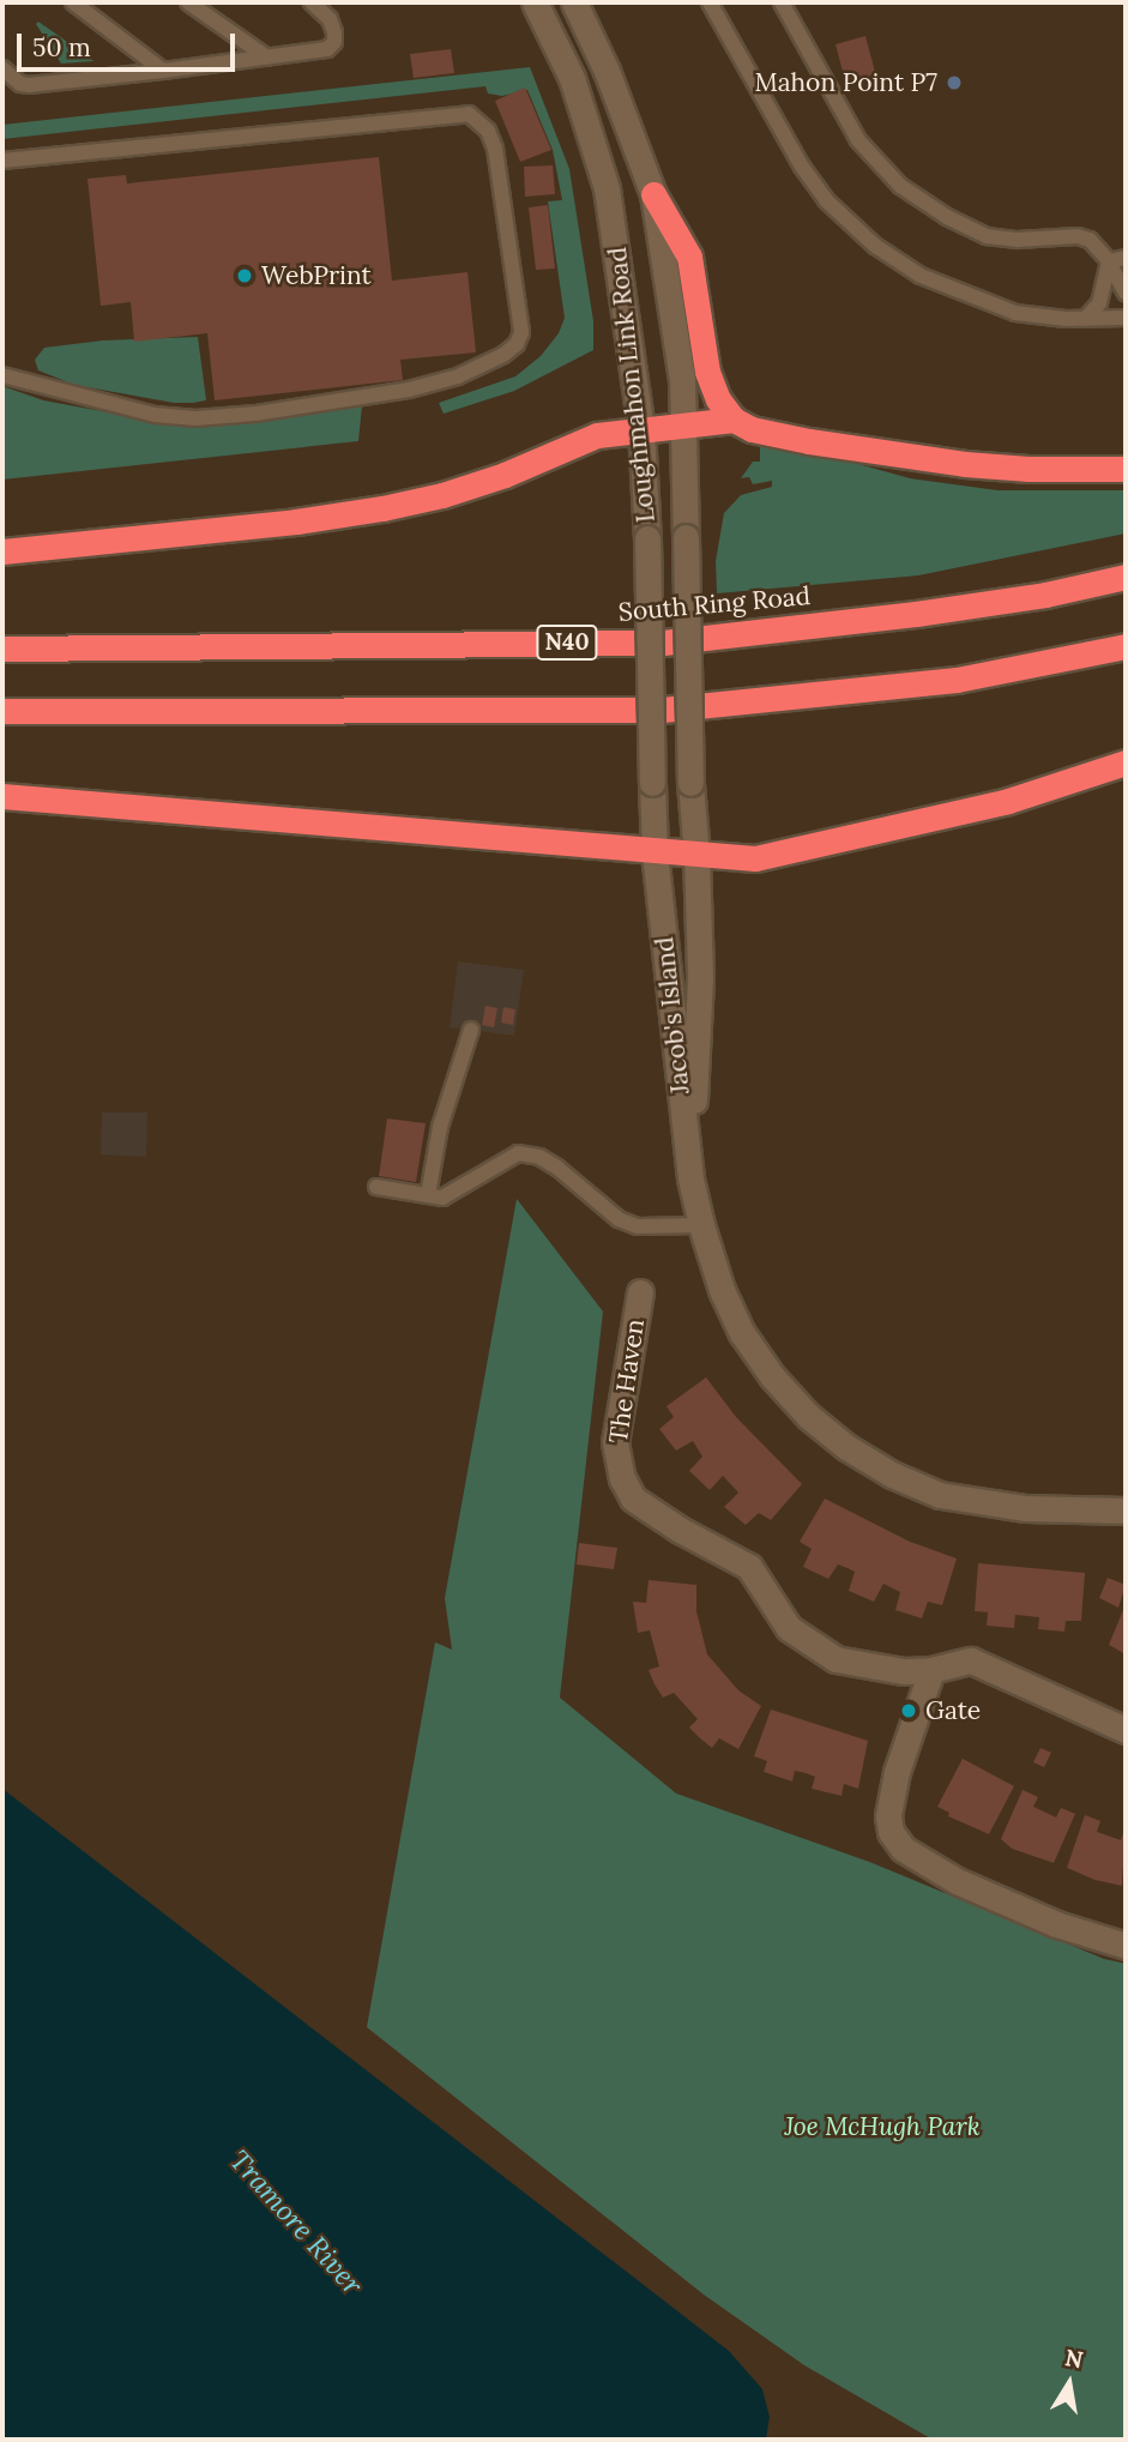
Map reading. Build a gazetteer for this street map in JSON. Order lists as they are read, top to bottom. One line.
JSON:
{"streets":{"highway":["South Ring Road","N40"],"street":["Loughmahon Link Road","Jacob's Island","The Haven"]},"crossings":[["Loughmahon Link Road","Jacob's Island"]],"water":["Tramore River"],"parks":["Joe McHugh Park"],"places":["Mahon Point P7","WebPrint","Gate"],"scale_bar":"50 m","north":"top"}
